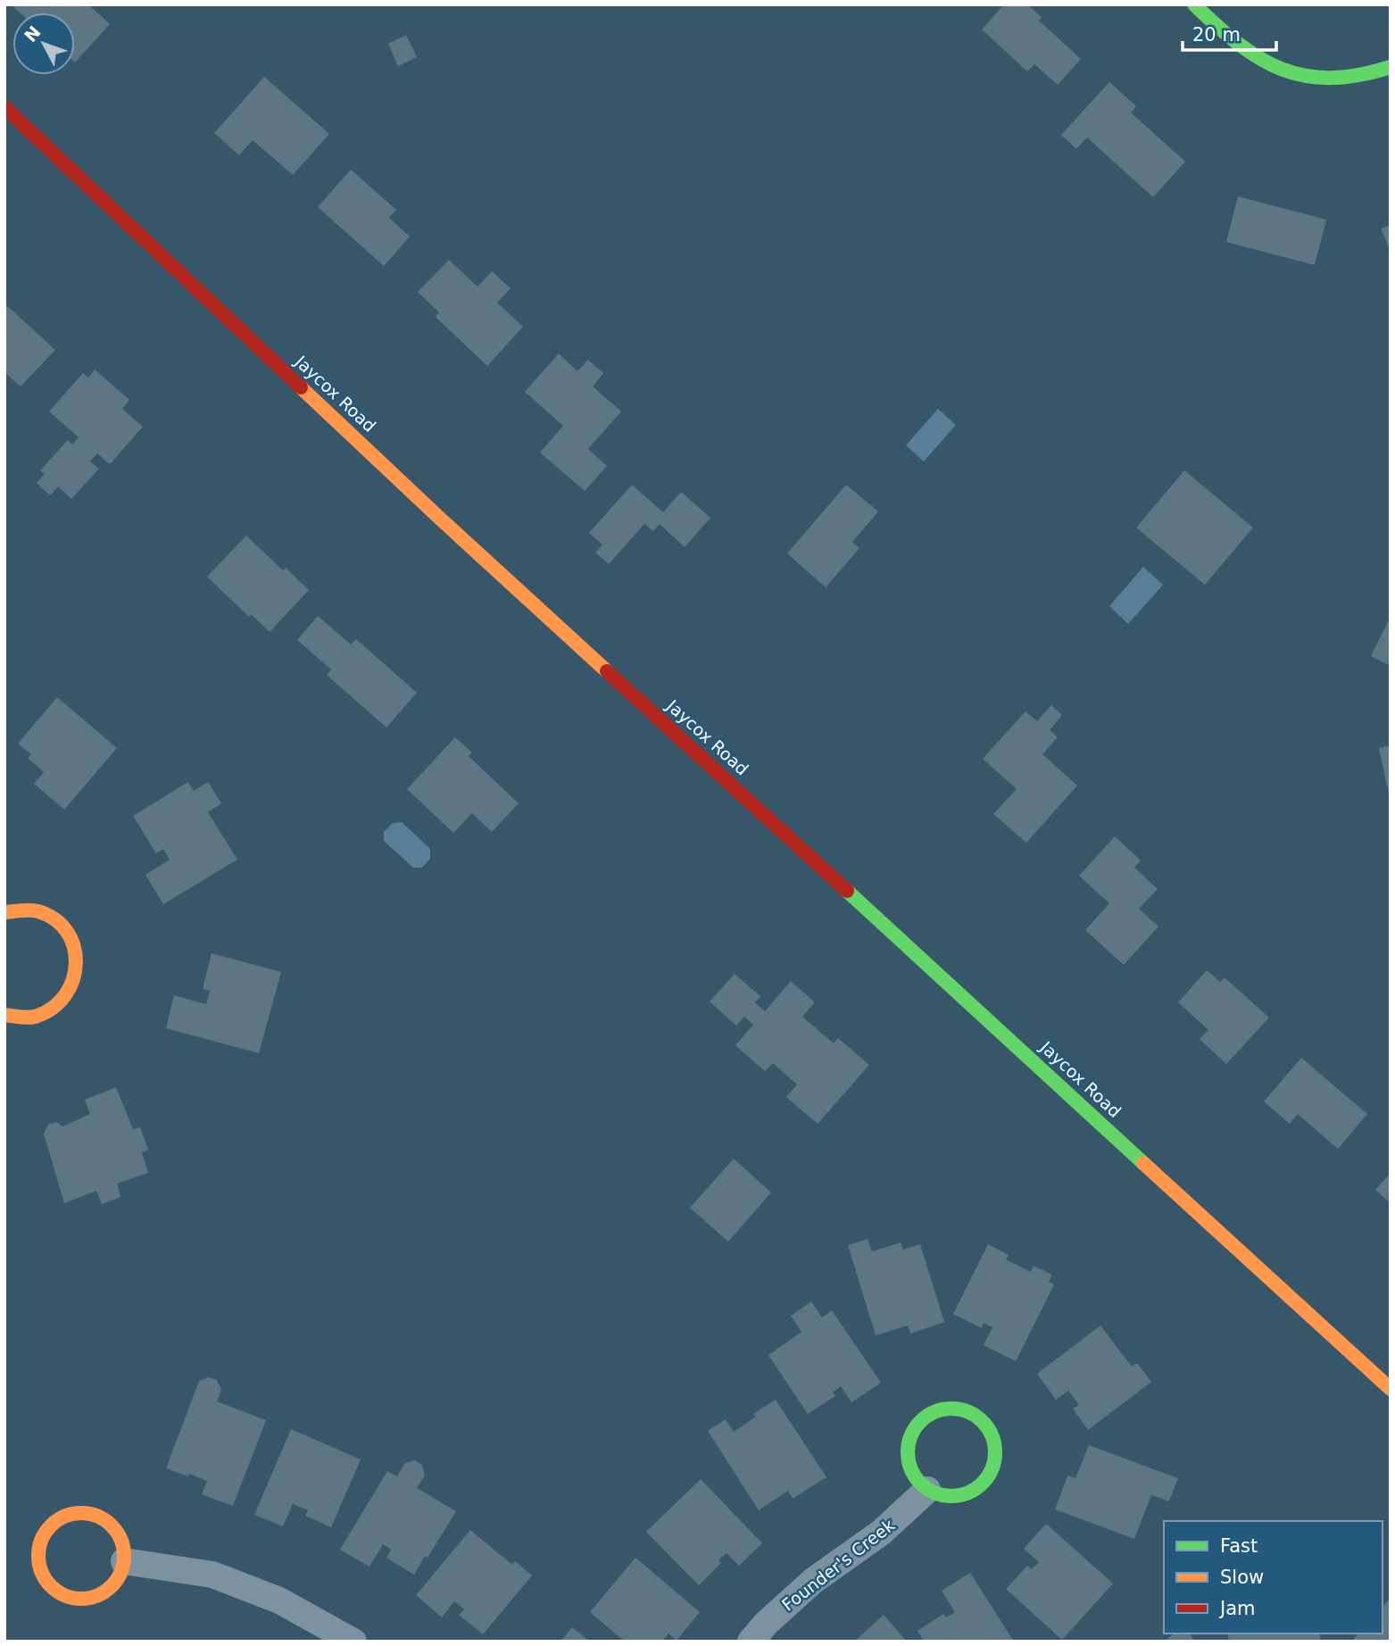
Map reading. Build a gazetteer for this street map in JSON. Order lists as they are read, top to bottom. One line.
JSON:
{"streets":{"street":["Jaycox Road","Founder's Creek"]},"legend":["Fast","Slow","Jam"],"scale_bar":"20 m","north":"top left"}
